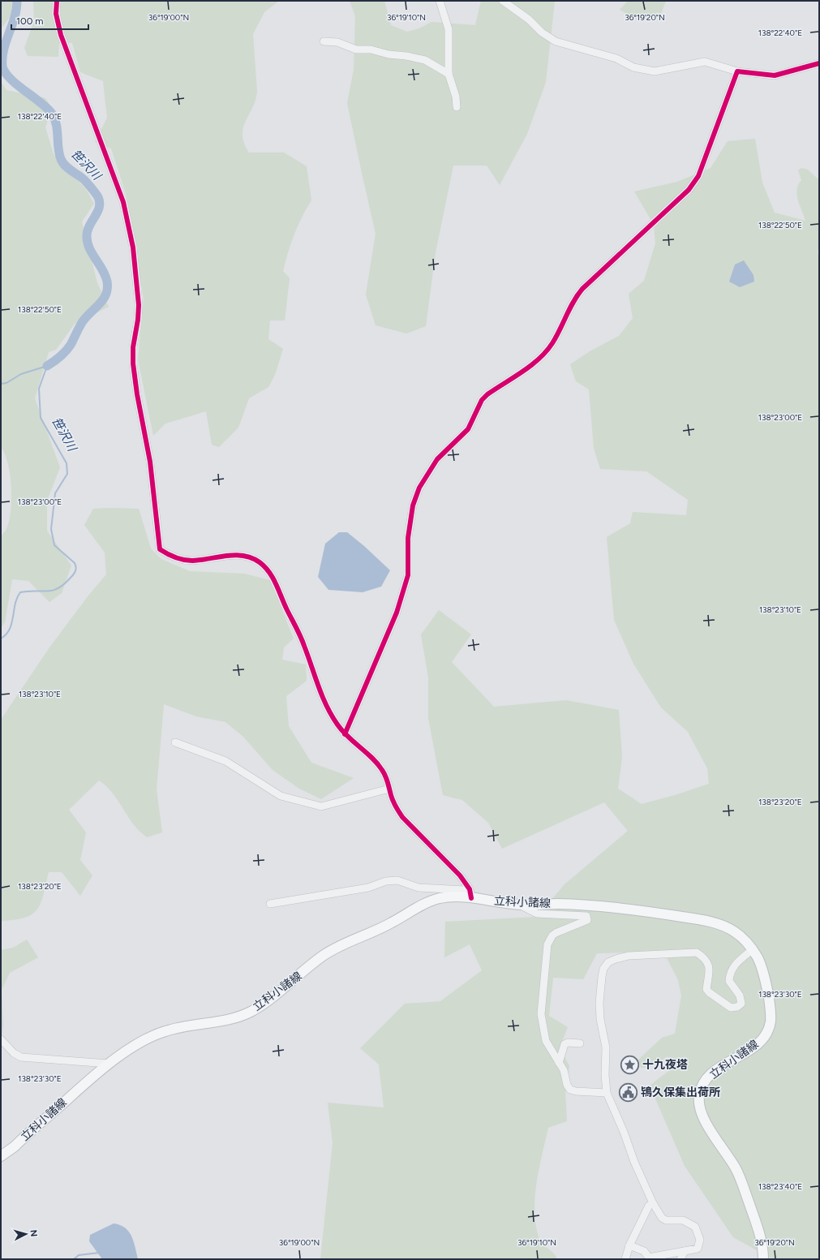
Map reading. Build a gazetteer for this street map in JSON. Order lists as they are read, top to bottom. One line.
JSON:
{"streets":{"main road":["立科小諸線"]},"water":["笹沢川"],"places":{"place":["十九夜塔"],"public building":["鴇久保集出荷所"]},"scale_bar":"100 m","north":"right","coordinates":["36°19'00\"N","36°19'10\"N","36°19'20\"N","138°22'40\"E","138°22'50\"E","138°23'00\"E","138°23'10\"E","138°23'20\"E","138°23'30\"E","138°23'40\"E"]}
